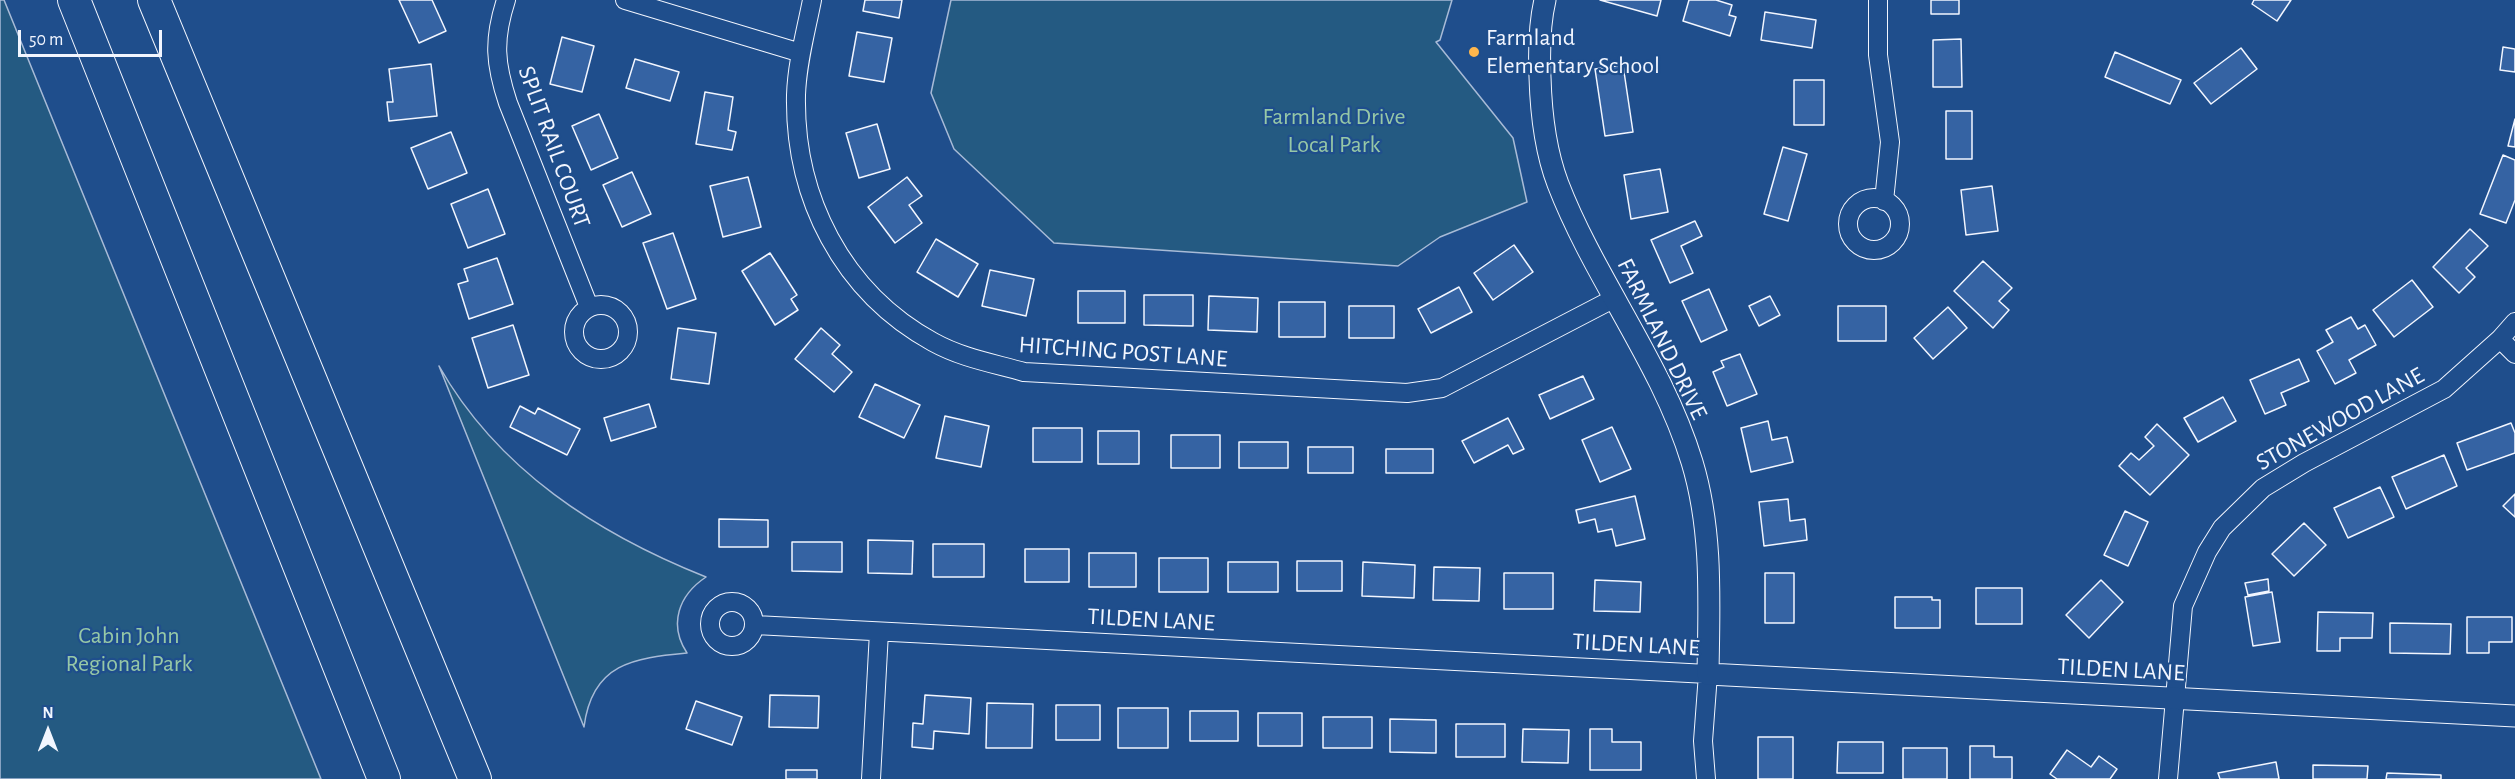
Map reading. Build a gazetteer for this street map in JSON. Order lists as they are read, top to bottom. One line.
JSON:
{"streets":{"street":["SPLIT RAIL COURT","FARMLAND DRIVE","HITCHING POST LANE","STONEWOOD LANE","TILDEN LANE"]},"crossings":[["FARMLAND DRIVE","HITCHING POST LANE"],["FARMLAND DRIVE","TILDEN LANE"],["STONEWOOD LANE","TILDEN LANE"]],"parks":["Farmland Drive Local Park","Cabin John Regional Park"],"places":["Farmland Elementary School"],"scale_bar":"50 m","north":"top"}
